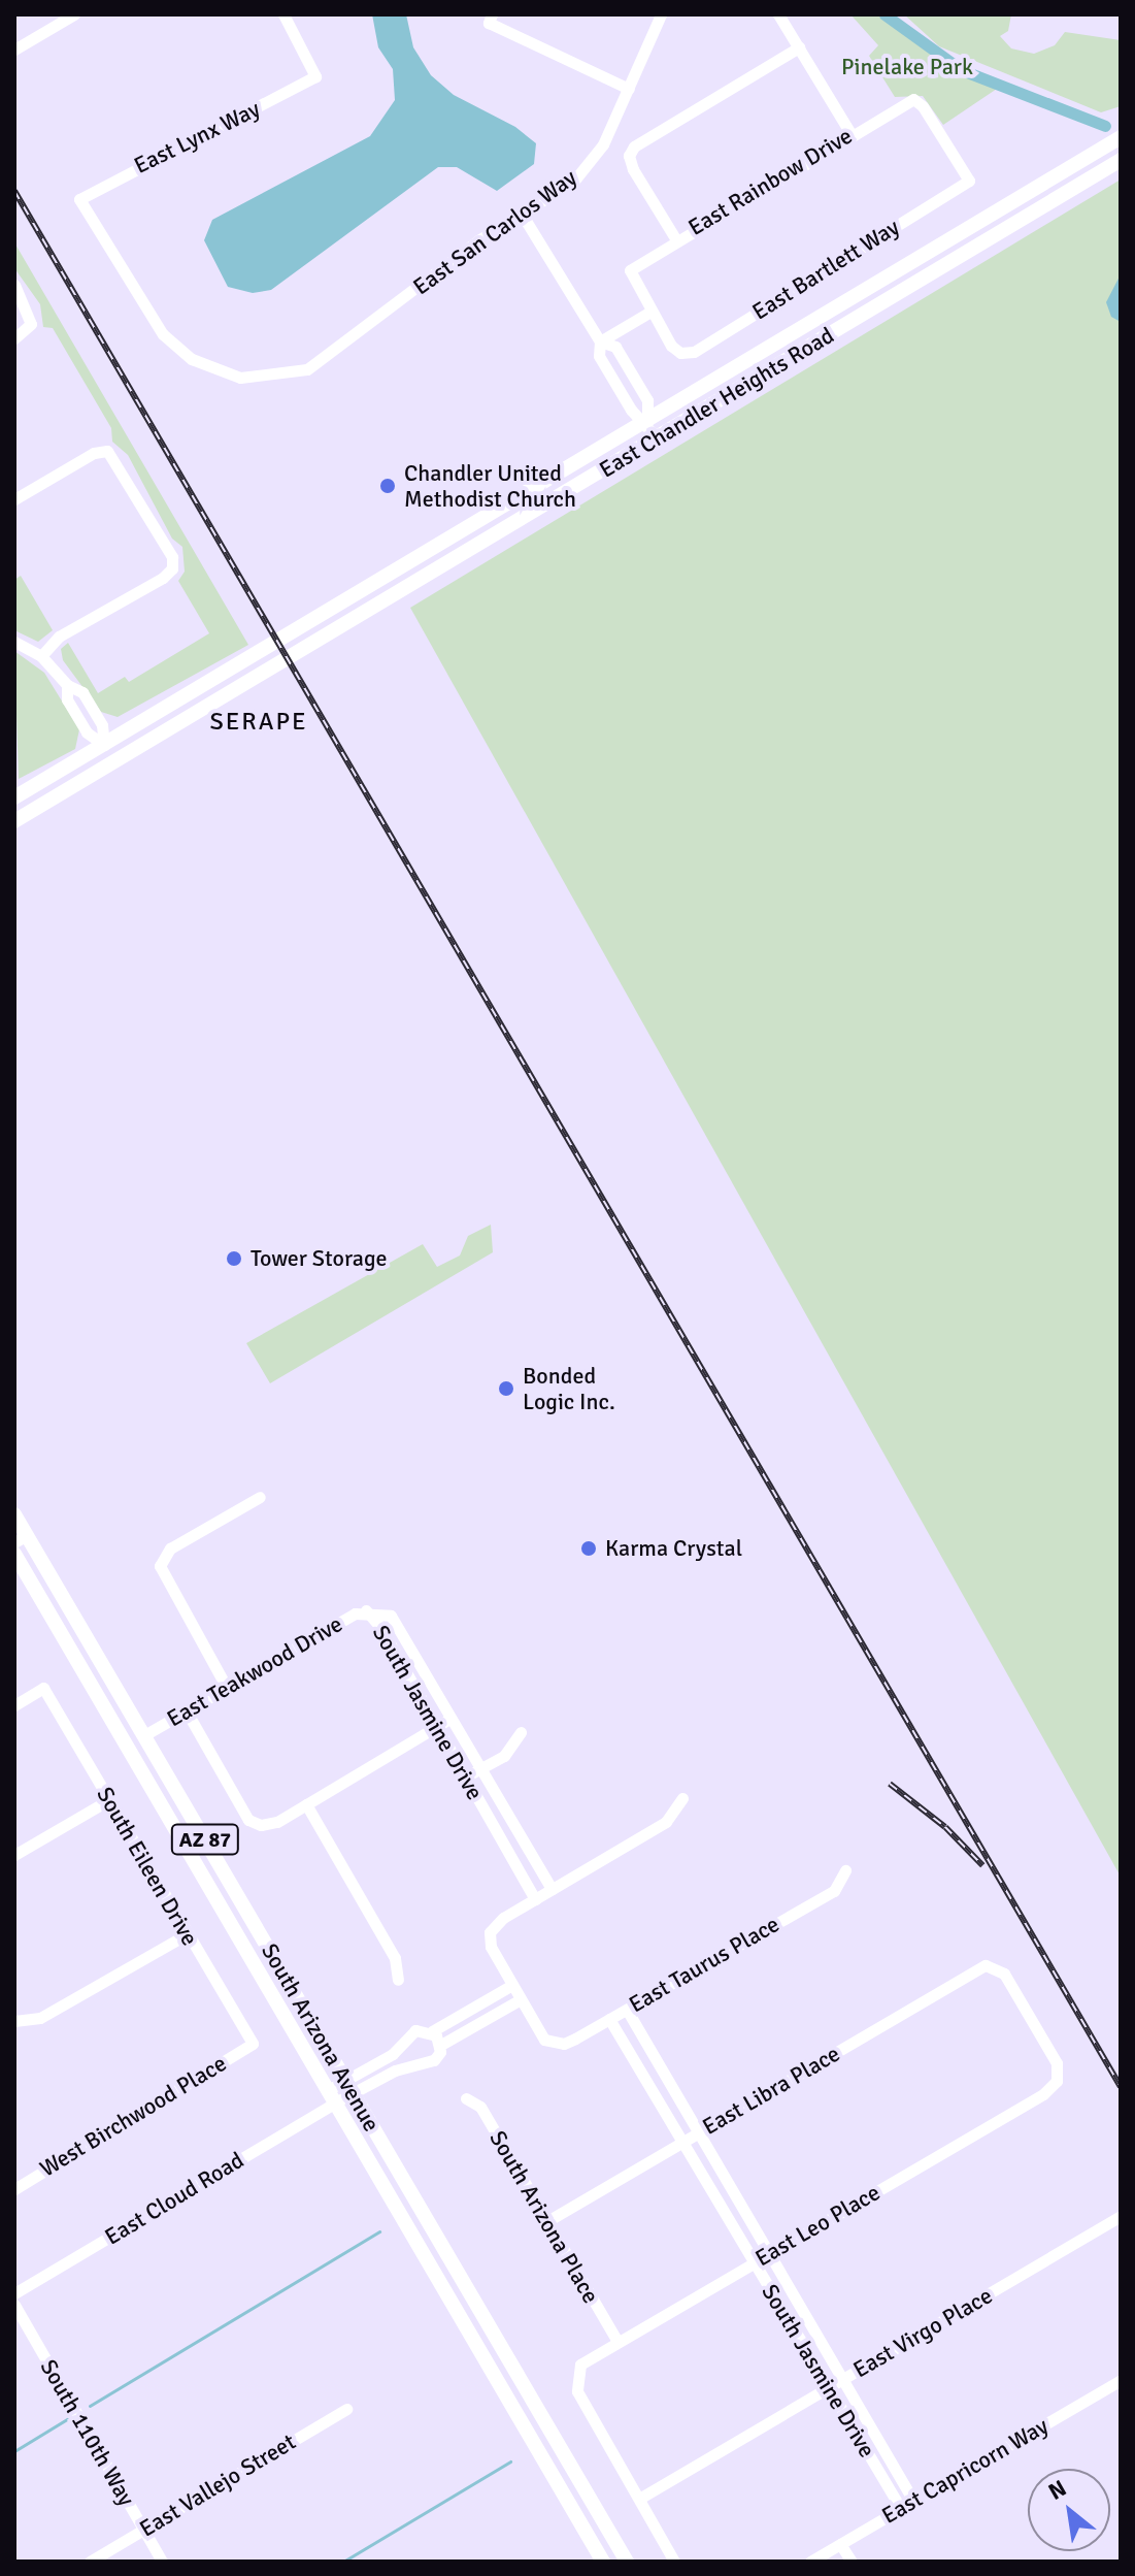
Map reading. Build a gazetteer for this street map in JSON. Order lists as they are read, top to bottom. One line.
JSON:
{"streets":{"main road":["East Chandler Heights Road","AZ 87","South Arizona Avenue"],"street":["East Lynx Way","East Rainbow Drive","East San Carlos Way","East Bartlett Way","East Teakwood Drive","South Jasmine Drive","South Eileen Drive","East Taurus Place","East Libra Place","West Birchwood Place","East Cloud Road","South Arizona Place","East Leo Place","East Virgo Place","South 110th Way","East Capricorn Way","East Vallejo Street"]},"crossings":[["East Lynx Way","East San Carlos Way"],["East Rainbow Drive","East Bartlett Way"],["East Teakwood Drive","South Jasmine Drive"],["East Teakwood Drive","South Arizona Avenue"],["South Jasmine Drive","East Taurus Place"],["South Jasmine Drive","East Libra Place"],["South Jasmine Drive","East Leo Place"],["South Jasmine Drive","East Virgo Place"],["South Jasmine Drive","East Capricorn Way"],["South Eileen Drive","West Birchwood Place"],["South Arizona Avenue","East Cloud Road"],["East Libra Place","South Arizona Place"],["East Libra Place","East Leo Place"],["South Arizona Place","East Leo Place"],["East Leo Place","East Virgo Place"],["South 110th Way","East Vallejo Street"]],"districts":["SERAPE"],"parks":["Pinelake Park"],"places":["Chandler United Methodist Church","Tower Storage","Bonded Logic Inc.","Karma Crystal"],"north":"top left"}
